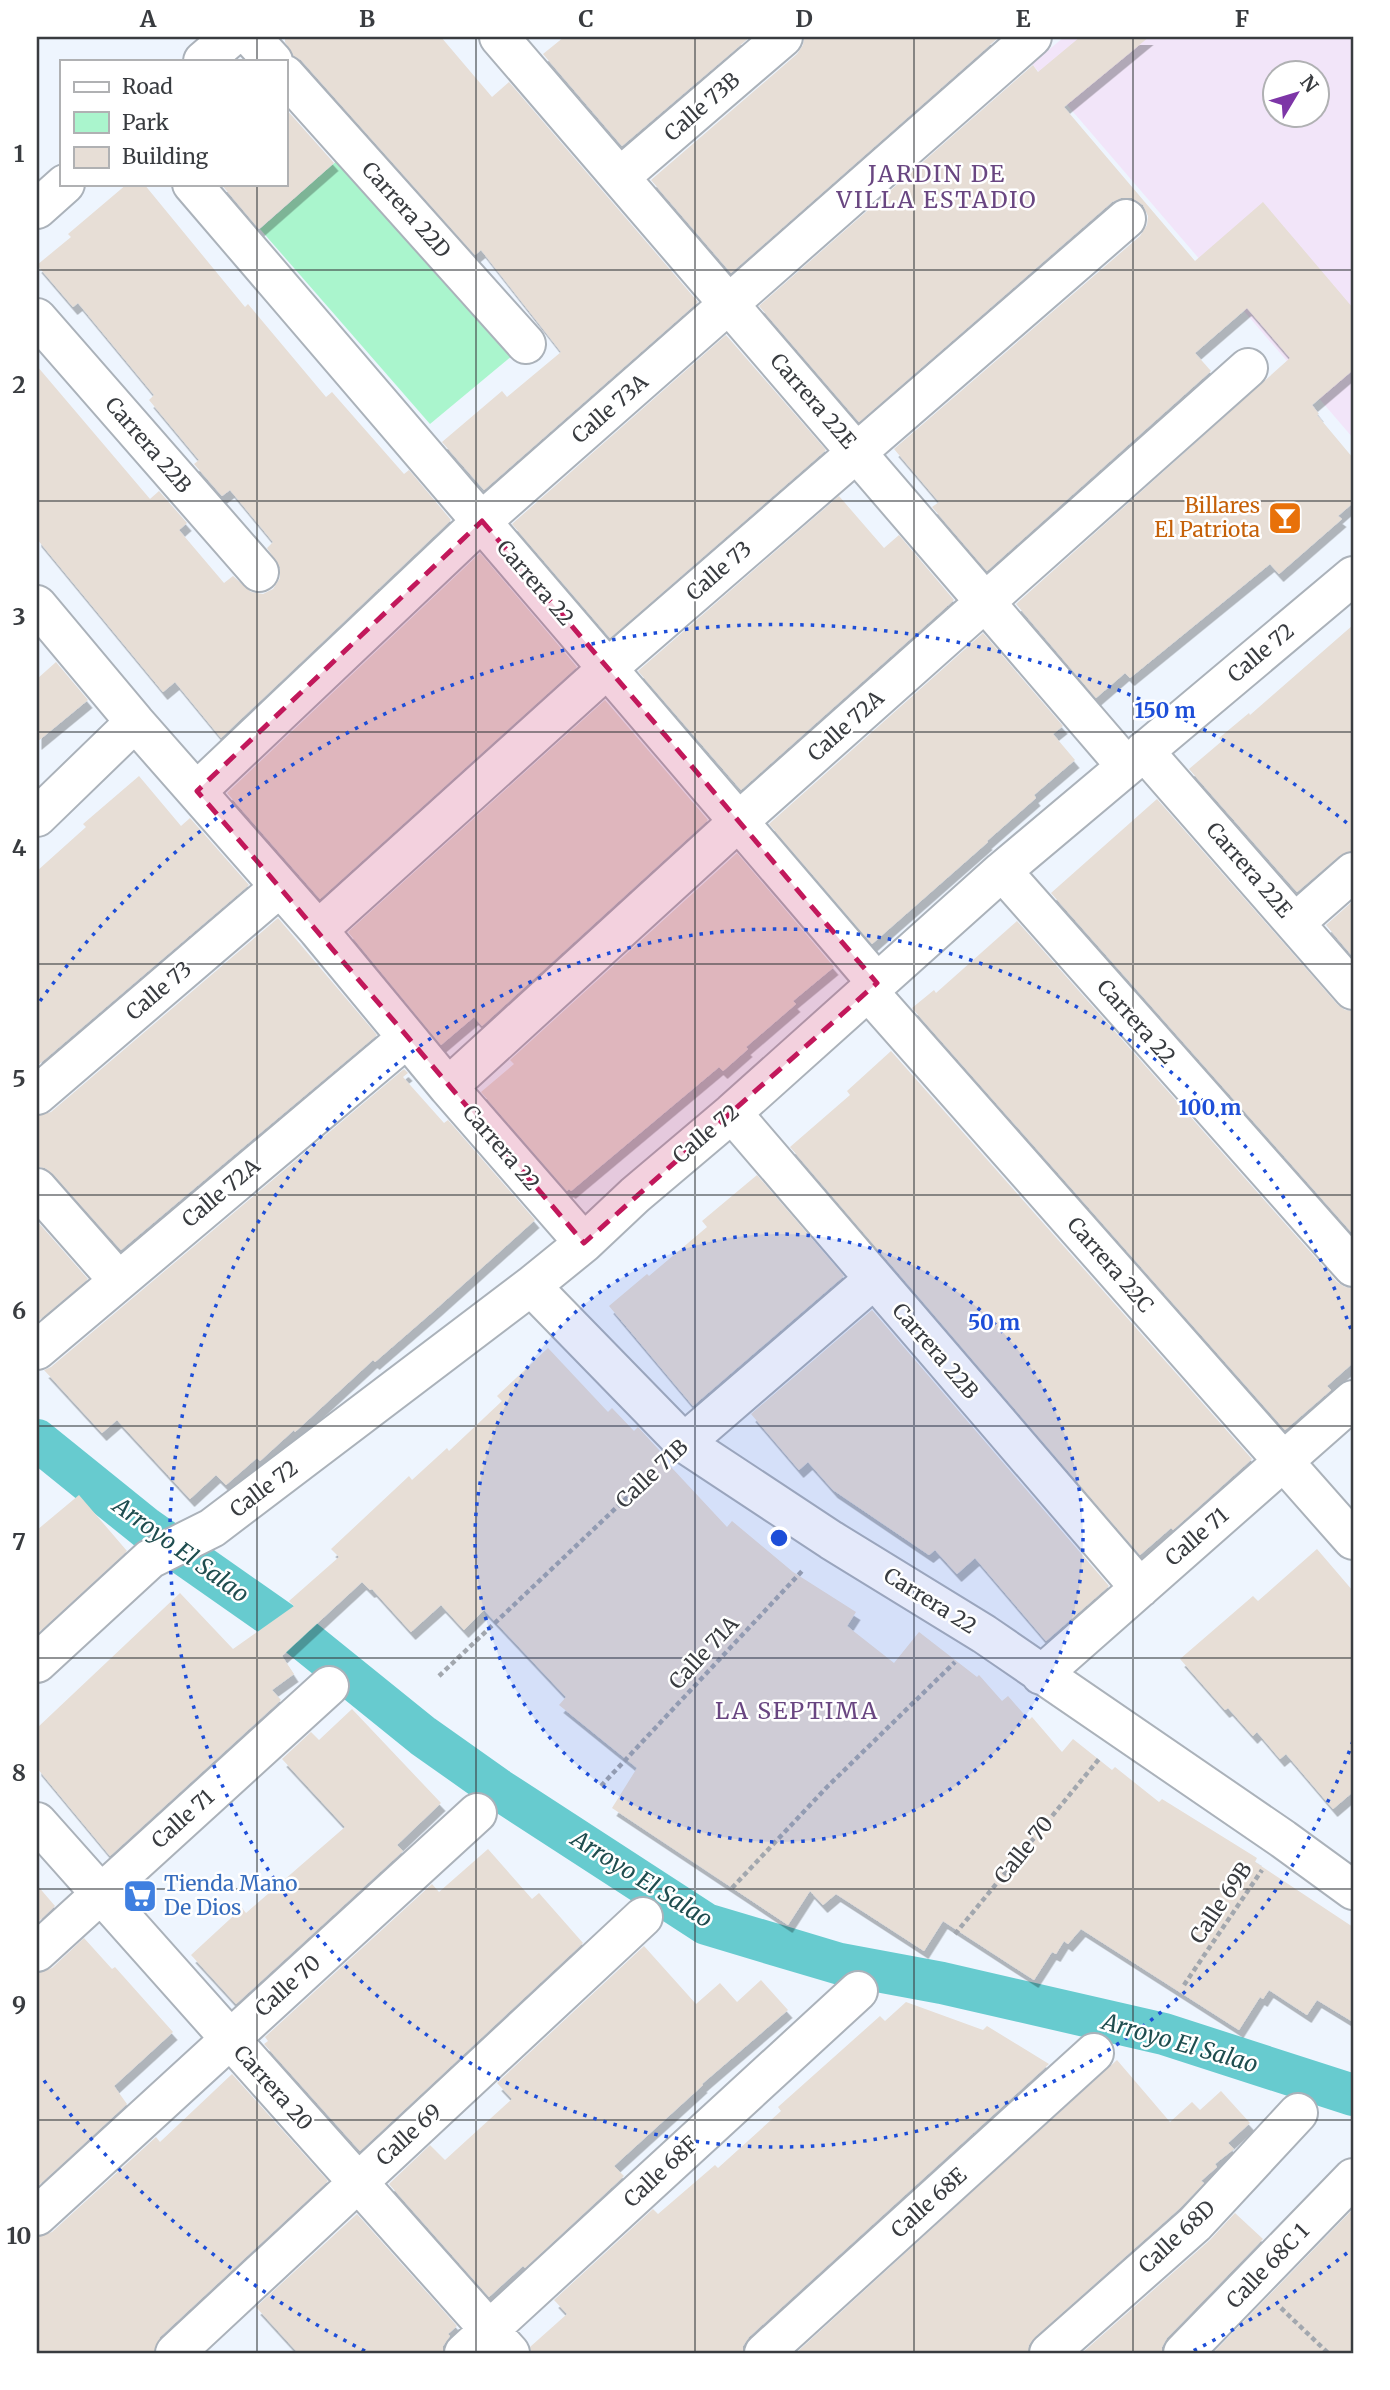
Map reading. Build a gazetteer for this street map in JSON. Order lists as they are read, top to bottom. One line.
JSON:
{"streets":{"street":["Calle 73B","Carrera 22D","Carrera 22E","Calle 73A","Carrera 22B","Calle 73","Carrera 22","Calle 72","Calle 72A","Carrera 22C","Calle 71B","Calle 71","Calle 70","Carrera 20","Calle 69","Calle 68F","Calle 68E","Calle 68D","Calle 68C 1"],"path":["Calle 71A","Calle 69B"]},"crossings":[["Calle 73B","Carrera 22E"],["Carrera 22E","Calle 73A"],["Carrera 22E","Calle 73"],["Carrera 22E","Calle 72"],["Carrera 22E","Calle 72A"],["Calle 73A","Carrera 22"],["Carrera 22B","Calle 72"],["Carrera 22B","Calle 71B"],["Carrera 22B","Calle 71"],["Calle 73","Carrera 22"],["Carrera 22","Calle 72"],["Carrera 22","Calle 72A"],["Carrera 22","Carrera 22C"],["Carrera 22","Calle 71B"],["Carrera 22","Calle 71"],["Carrera 22","Calle 71A"],["Carrera 22","Calle 69B"],["Calle 72","Carrera 22C"],["Carrera 22C","Calle 71"],["Calle 71","Carrera 20"],["Calle 70","Carrera 20"],["Carrera 20","Calle 69"],["Carrera 20","Calle 68F"]],"districts":["JARDIN DE VILLA ESTADIO","LA SEPTIMA"],"water":["Arroyo El Salao"],"places":{"bar":["Billares El Patriota"],"supermarket":["Tienda Mano De Dios"]},"legend":["Road","Park","Building"],"north":"top right","grid":{"columns":["A","B","C","D","E","F"],"rows":["1","2","3","4","5","6","7","8","9","10"]},"rings":["150 m","100 m","50 m"]}
